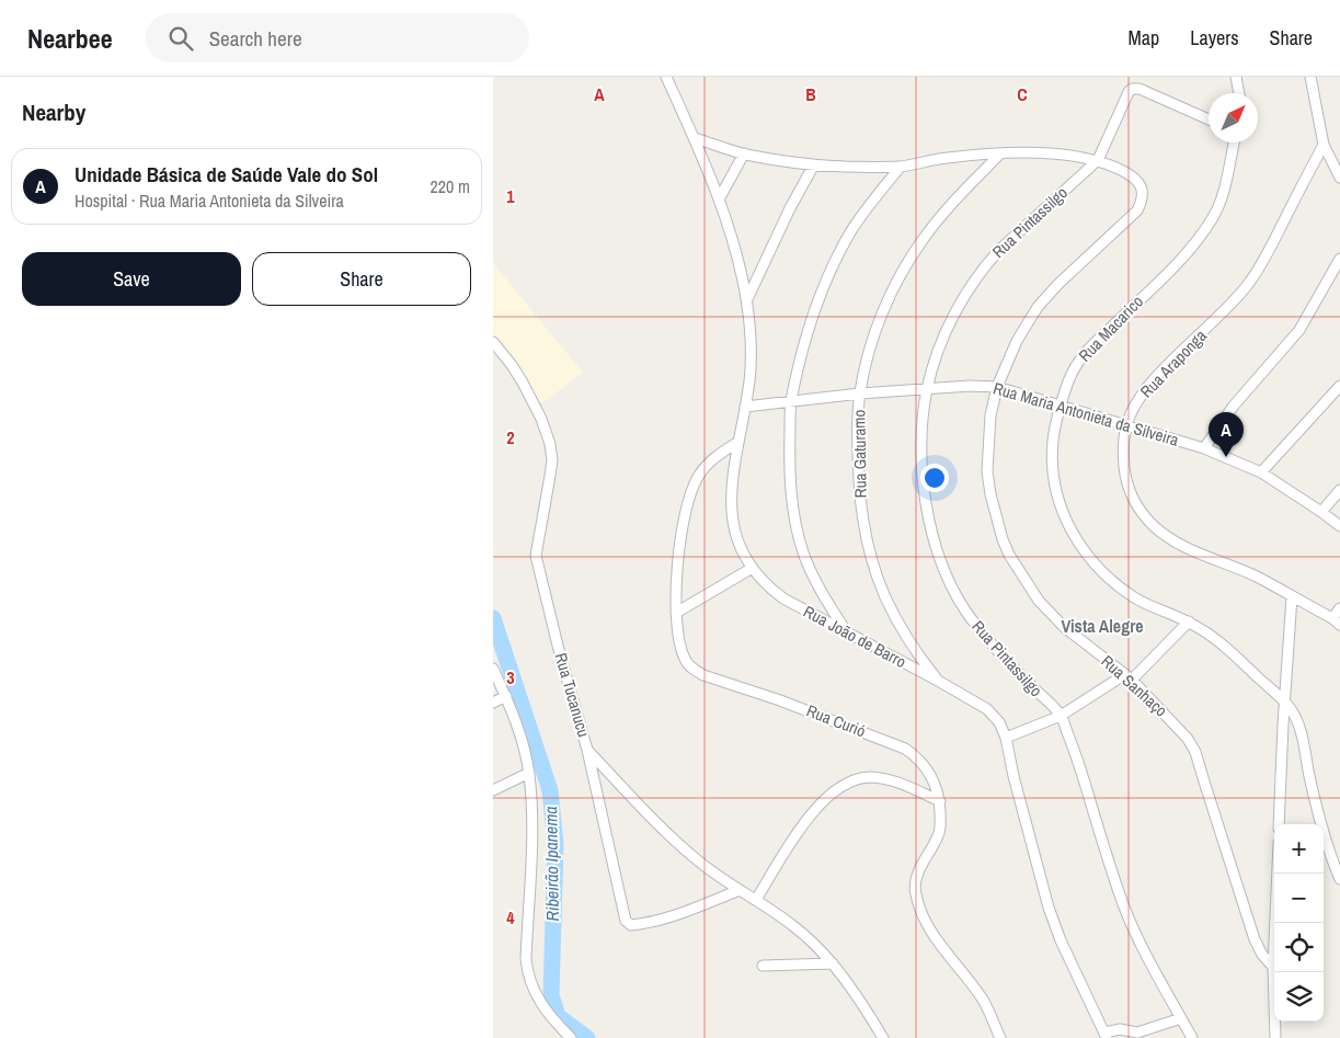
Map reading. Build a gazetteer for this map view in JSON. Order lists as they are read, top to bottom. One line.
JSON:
{"streets":{"street":["Rua Pintassilgo","Rua Macarico","Rua Araponga","Rua Maria Antonieta da Silveira","Rua Gaturamo","Rua João de Barro","Rua Sanhaço","Rua Tucanucu","Rua Curió"]},"crossings":[["Rua Pintassilgo","Rua Maria Antonieta da Silveira"],["Rua Pintassilgo","Rua Sanhaço"],["Rua Macarico","Rua Maria Antonieta da Silveira"],["Rua Araponga","Rua Maria Antonieta da Silveira"],["Rua Maria Antonieta da Silveira","Rua Gaturamo"],["Rua Maria Antonieta da Silveira","Rua João de Barro"],["Rua Maria Antonieta da Silveira","Rua Sanhaço"],["Rua Gaturamo","Rua João de Barro"],["Rua João de Barro","Rua Curió"]],"districts":["Vista Alegre"],"water":["Ribeirão Ipanema"],"north":"top right","page":{"header":"Nearbee","search":"Search here","nav":["Map","Layers","Share"],"heading":"Nearby","list":[{"mark":"A","name":"Unidade Básica de Saúde Vale do Sol","note":"Hospital · Rua Maria Antonieta da Silveira","value":"220 m"}],"buttons":["Save","Share"],"pins":"A","map_buttons":["+","−"]},"grid":{"columns":["A","B","C"],"rows":["1","2","3","4"]}}
